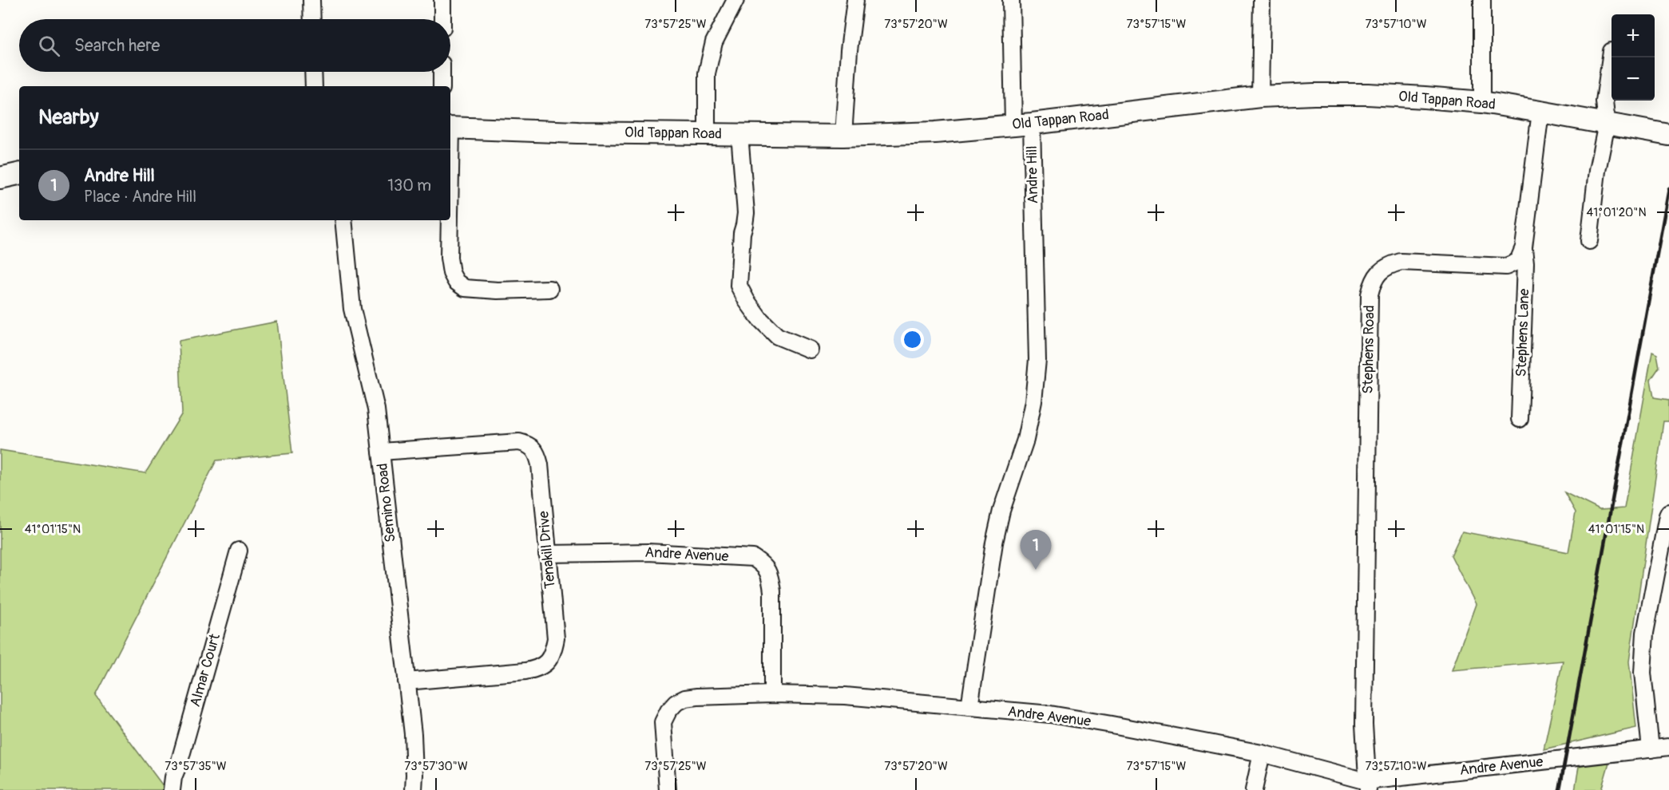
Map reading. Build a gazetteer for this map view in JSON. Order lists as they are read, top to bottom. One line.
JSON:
{"streets":{"main road":["Old Tappan Road"],"street":["Andre Hill","Stephens Lane","Stephens Road","Semino Road","Tenakill Drive","Andre Avenue","Almar Court"]},"crossings":[["Old Tappan Road","Andre Hill"],["Andre Hill","Andre Avenue"],["Stephens Lane","Stephens Road"],["Stephens Road","Andre Avenue"],["Semino Road","Tenakill Drive"],["Tenakill Drive","Andre Avenue"]],"page":{"map_buttons":["+","−"],"search":"Search here","heading":"Nearby","list":[{"mark":"1","name":"Andre Hill","note":"Place · Andre Hill","value":"130 m"}],"pins":"1"},"coordinates":["73°57'25\"W","73°57'20\"W","73°57'15\"W","73°57'10\"W","41°01'20\"N","41°01'15\"N","73°57'35\"W","73°57'30\"W"]}
